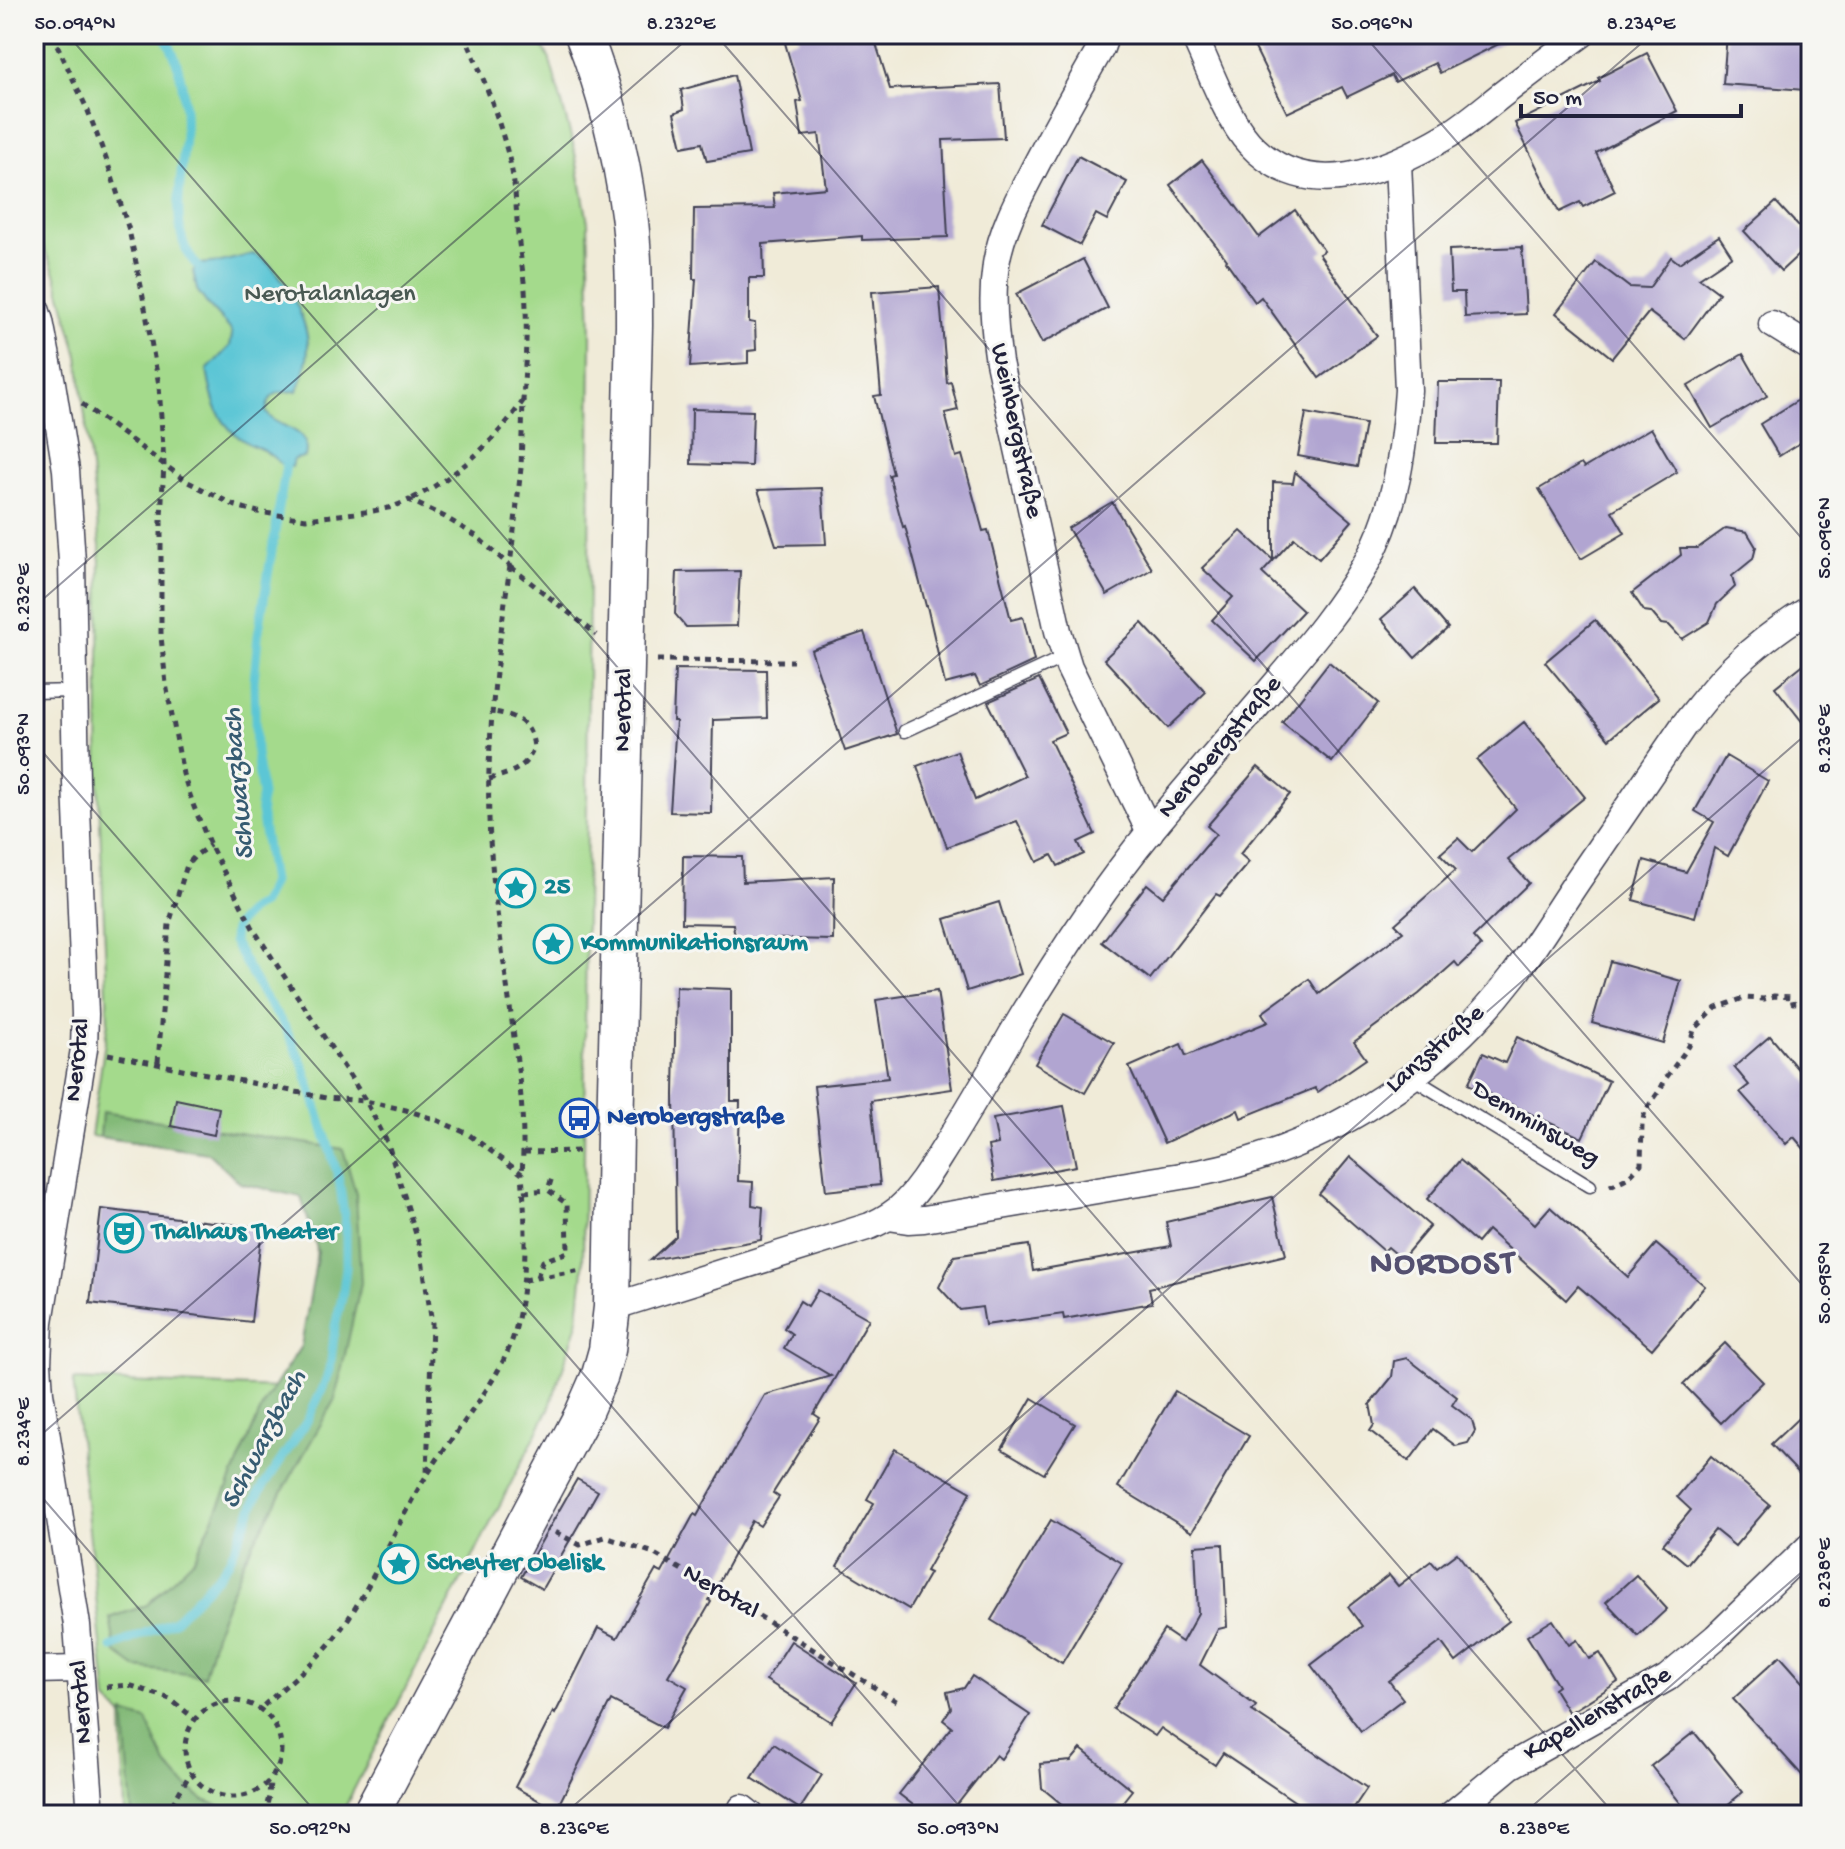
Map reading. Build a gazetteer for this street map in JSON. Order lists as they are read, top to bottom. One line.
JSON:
{"streets":{"street":["Weinbergstraße","Nerotal","Nerobergstraße","Lanzstraße","Kapellenstraße"],"lane":["Demminsweg"]},"crossings":[["Weinbergstraße","Nerobergstraße"],["Nerotal","Nerobergstraße"],["Nerobergstraße","Lanzstraße"],["Lanzstraße","Demminsweg"]],"districts":["NORDOST"],"water":["Schwarzbach"],"parks":["Nerotalanlagen"],"places":{"place":["25","Kommunikationsraum","Scheyter Obelisk"],"bus stop":["Nerobergstraße"],"theatre":["Thalhaus Theater"]},"scale_bar":"50 m","coordinates":["50.094°N","8.232°E","50.096°N","8.234°E","8.236°E","50.093°N","50.095°N","8.238°E","50.092°N"]}
